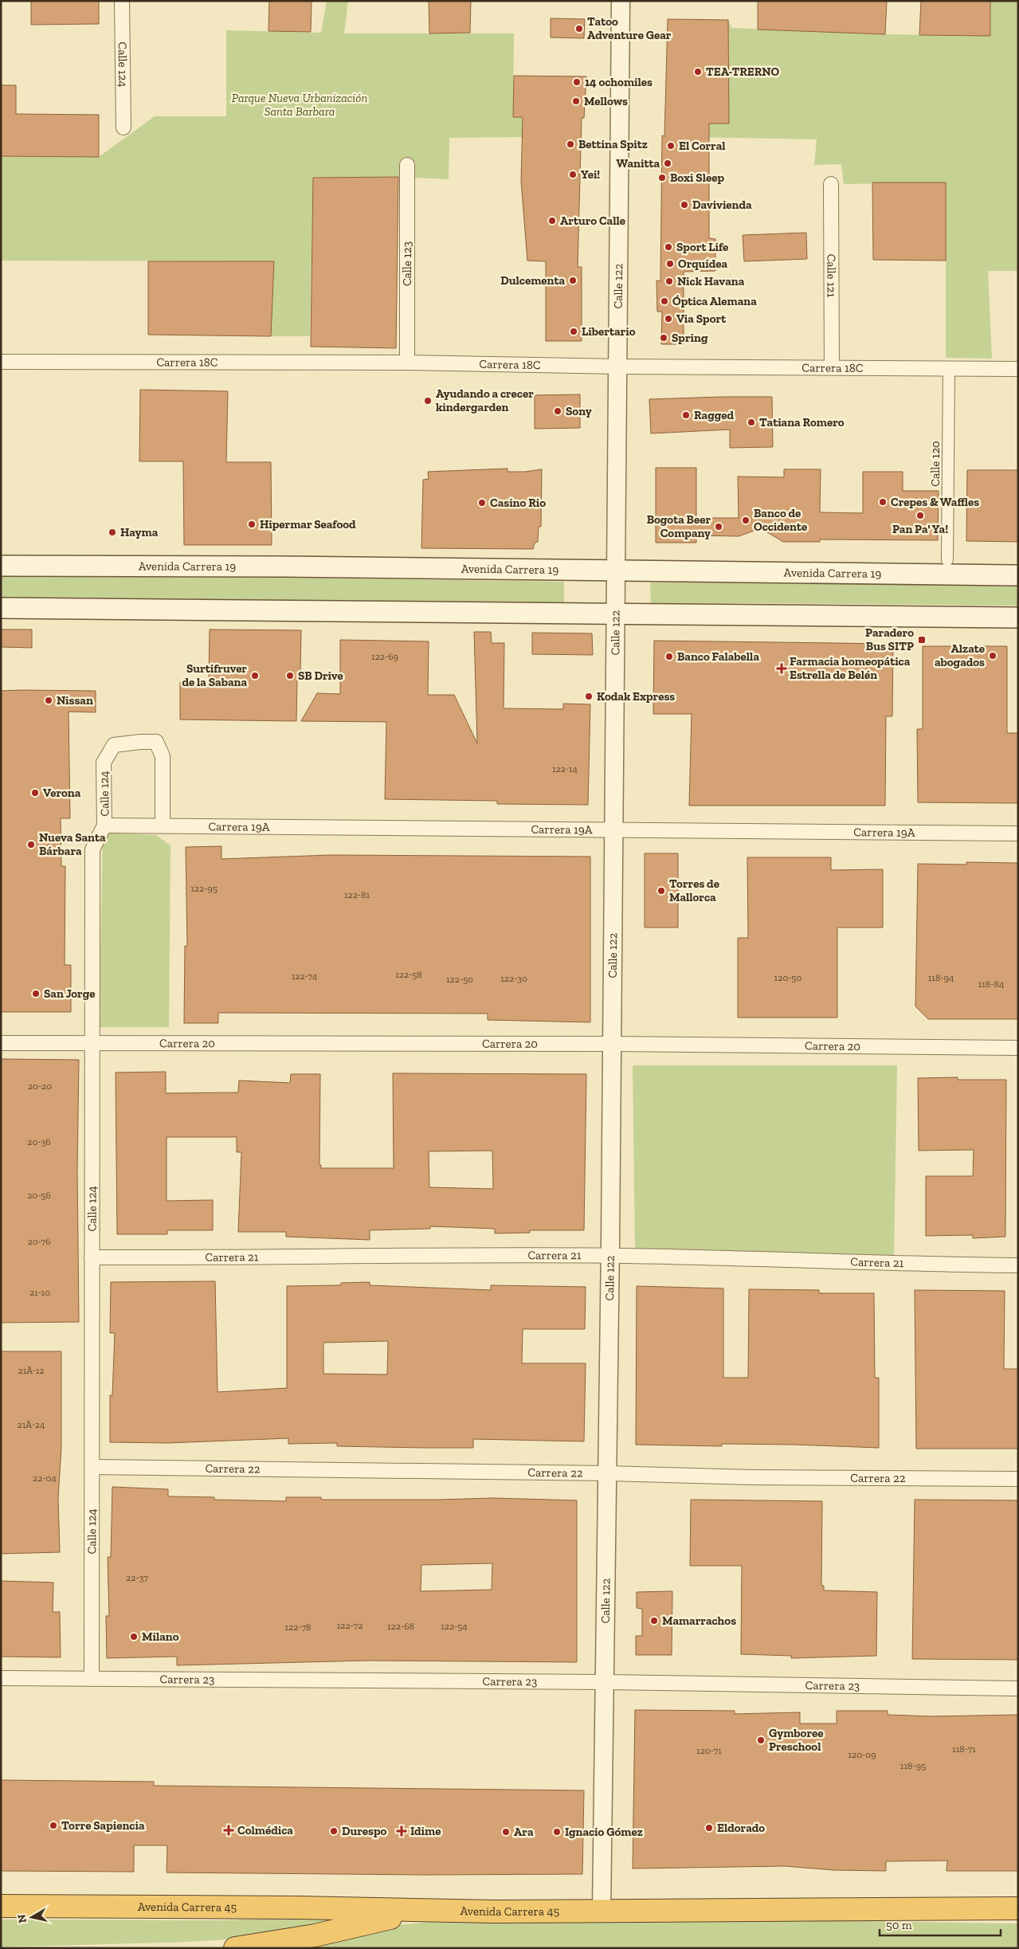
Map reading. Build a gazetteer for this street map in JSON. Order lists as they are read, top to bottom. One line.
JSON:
{"streets":{"highway":["Avenida Carrera 45"],"main road":["Avenida Carrera 19"],"street":["Calle 124","Calle 123","Calle 121","Calle 122","Carrera 18C","Calle 120","Carrera 19A","Carrera 20","Carrera 21","Carrera 22","Carrera 23"]},"crossings":[["Calle 124","Carrera 19A"],["Calle 124","Carrera 20"],["Calle 124","Carrera 21"],["Calle 124","Carrera 22"],["Calle 124","Carrera 23"],["Calle 123","Carrera 18C"],["Calle 121","Carrera 18C"],["Calle 122","Carrera 18C"],["Calle 122","Avenida Carrera 19"],["Calle 122","Carrera 19A"],["Calle 122","Carrera 20"],["Calle 122","Carrera 21"],["Calle 122","Carrera 22"],["Calle 122","Carrera 23"],["Calle 122","Avenida Carrera 45"],["Carrera 18C","Calle 120"]],"parks":["Parque Nueva Urbanización Santa Barbara"],"places":{"other":["Tatoo Adventure Gear","TEA-TRERNO","14 ochomiles","Mellows","Bettina Spitz","El Corral","Wanitta","Yei!","Boxi Sleep","Davivienda","Arturo Calle","Sport Life","Orquídea","Dulcementa","Nick Havana","Óptica Alemana","Via Sport","Libertario","Spring","Ayudando a crecer kindergarden","Sony","Ragged","Tatiana Romero","Crepes & Waffles","Casino Rio","Pan Pa' Ya!","Banco de Occidente","Hipermar Seafood","Bogota Beer Company","Hayma","Alzate abogados","Banco Falabella","Surtifruver de la Sabana","SB Drive","Kodak Express","Nissan","Verona","Nueva Santa Bárbara","Torres de Mallorca","San Jorge","Mamarrachos","Milano","Gymboree Preschool","Torre Sapiencia","Eldorado","Durespo","Ara","Ignacio Gómez"],"transit":["Paradero Bus SITP"],"health":["Farmacia homeopática Estrella de Belén","Colmédica","Idime"]},"house_numbers":["122-69","122-14","122-95","122-81","122-58","122-74","120-50","118-94","122-30","122-50","118-84","20-20","20-36","20-56","20-76","21-10","21A-12","21A-24","22-04","22-37","122-72","122-68","122-54","122-78","118-71","120-71","120-09","118-95"],"scale_bar":"50 m","north":"left"}
